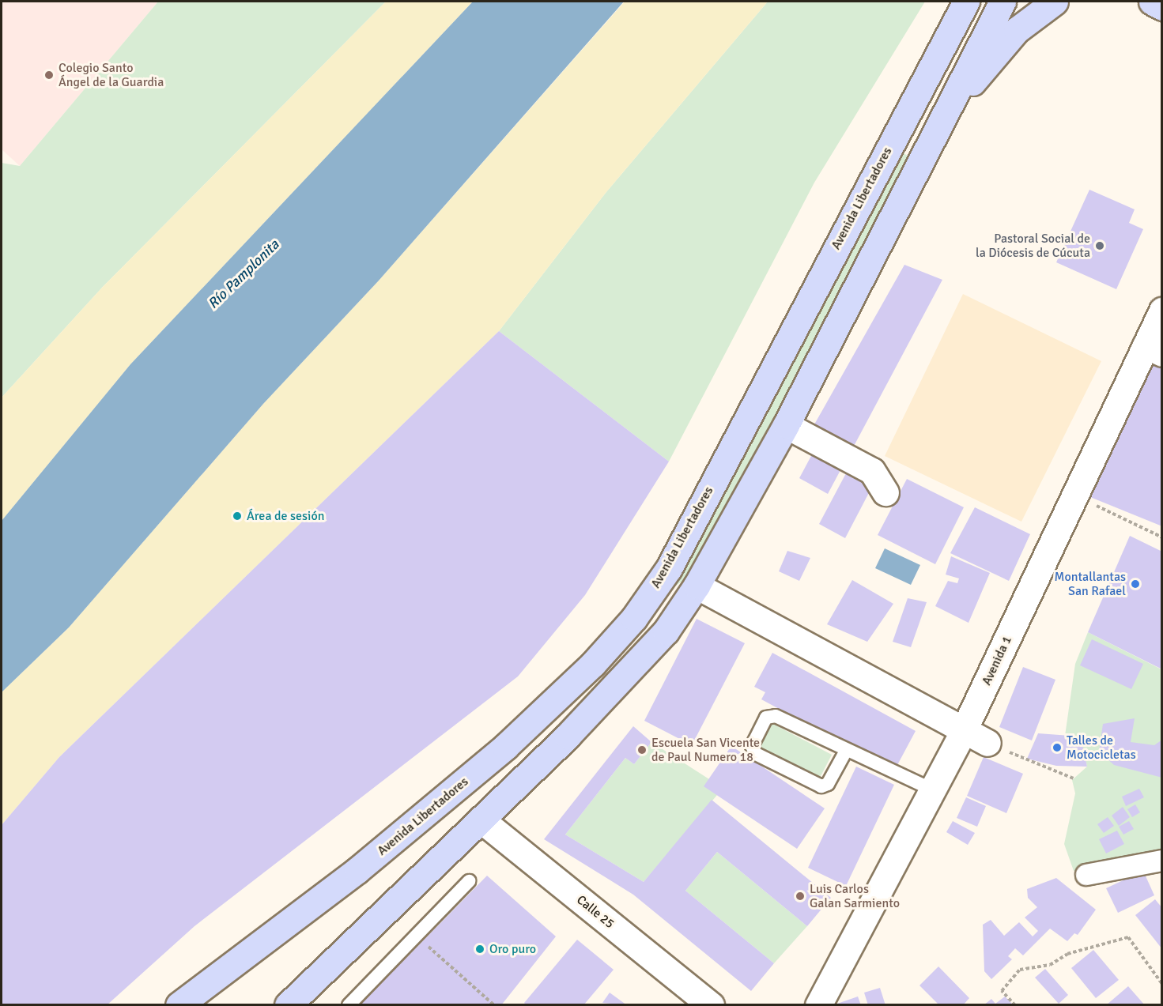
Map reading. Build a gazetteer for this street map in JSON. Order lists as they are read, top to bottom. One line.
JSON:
{"streets":{"main road":["Avenida Libertadores"],"street":["Avenida 1","Calle 25"]},"water":["Río Pamplonita"],"places":["Colegio Santo Ángel de la Guardia","Pastoral Social de la Diócesis de Cúcuta","Área de sesión","Montallantas San Rafael","Talles de Motocicletas","Escuela San Vicente de Paul Numero 18","Luis Carlos Galan Sarmiento","Oro puro"]}
